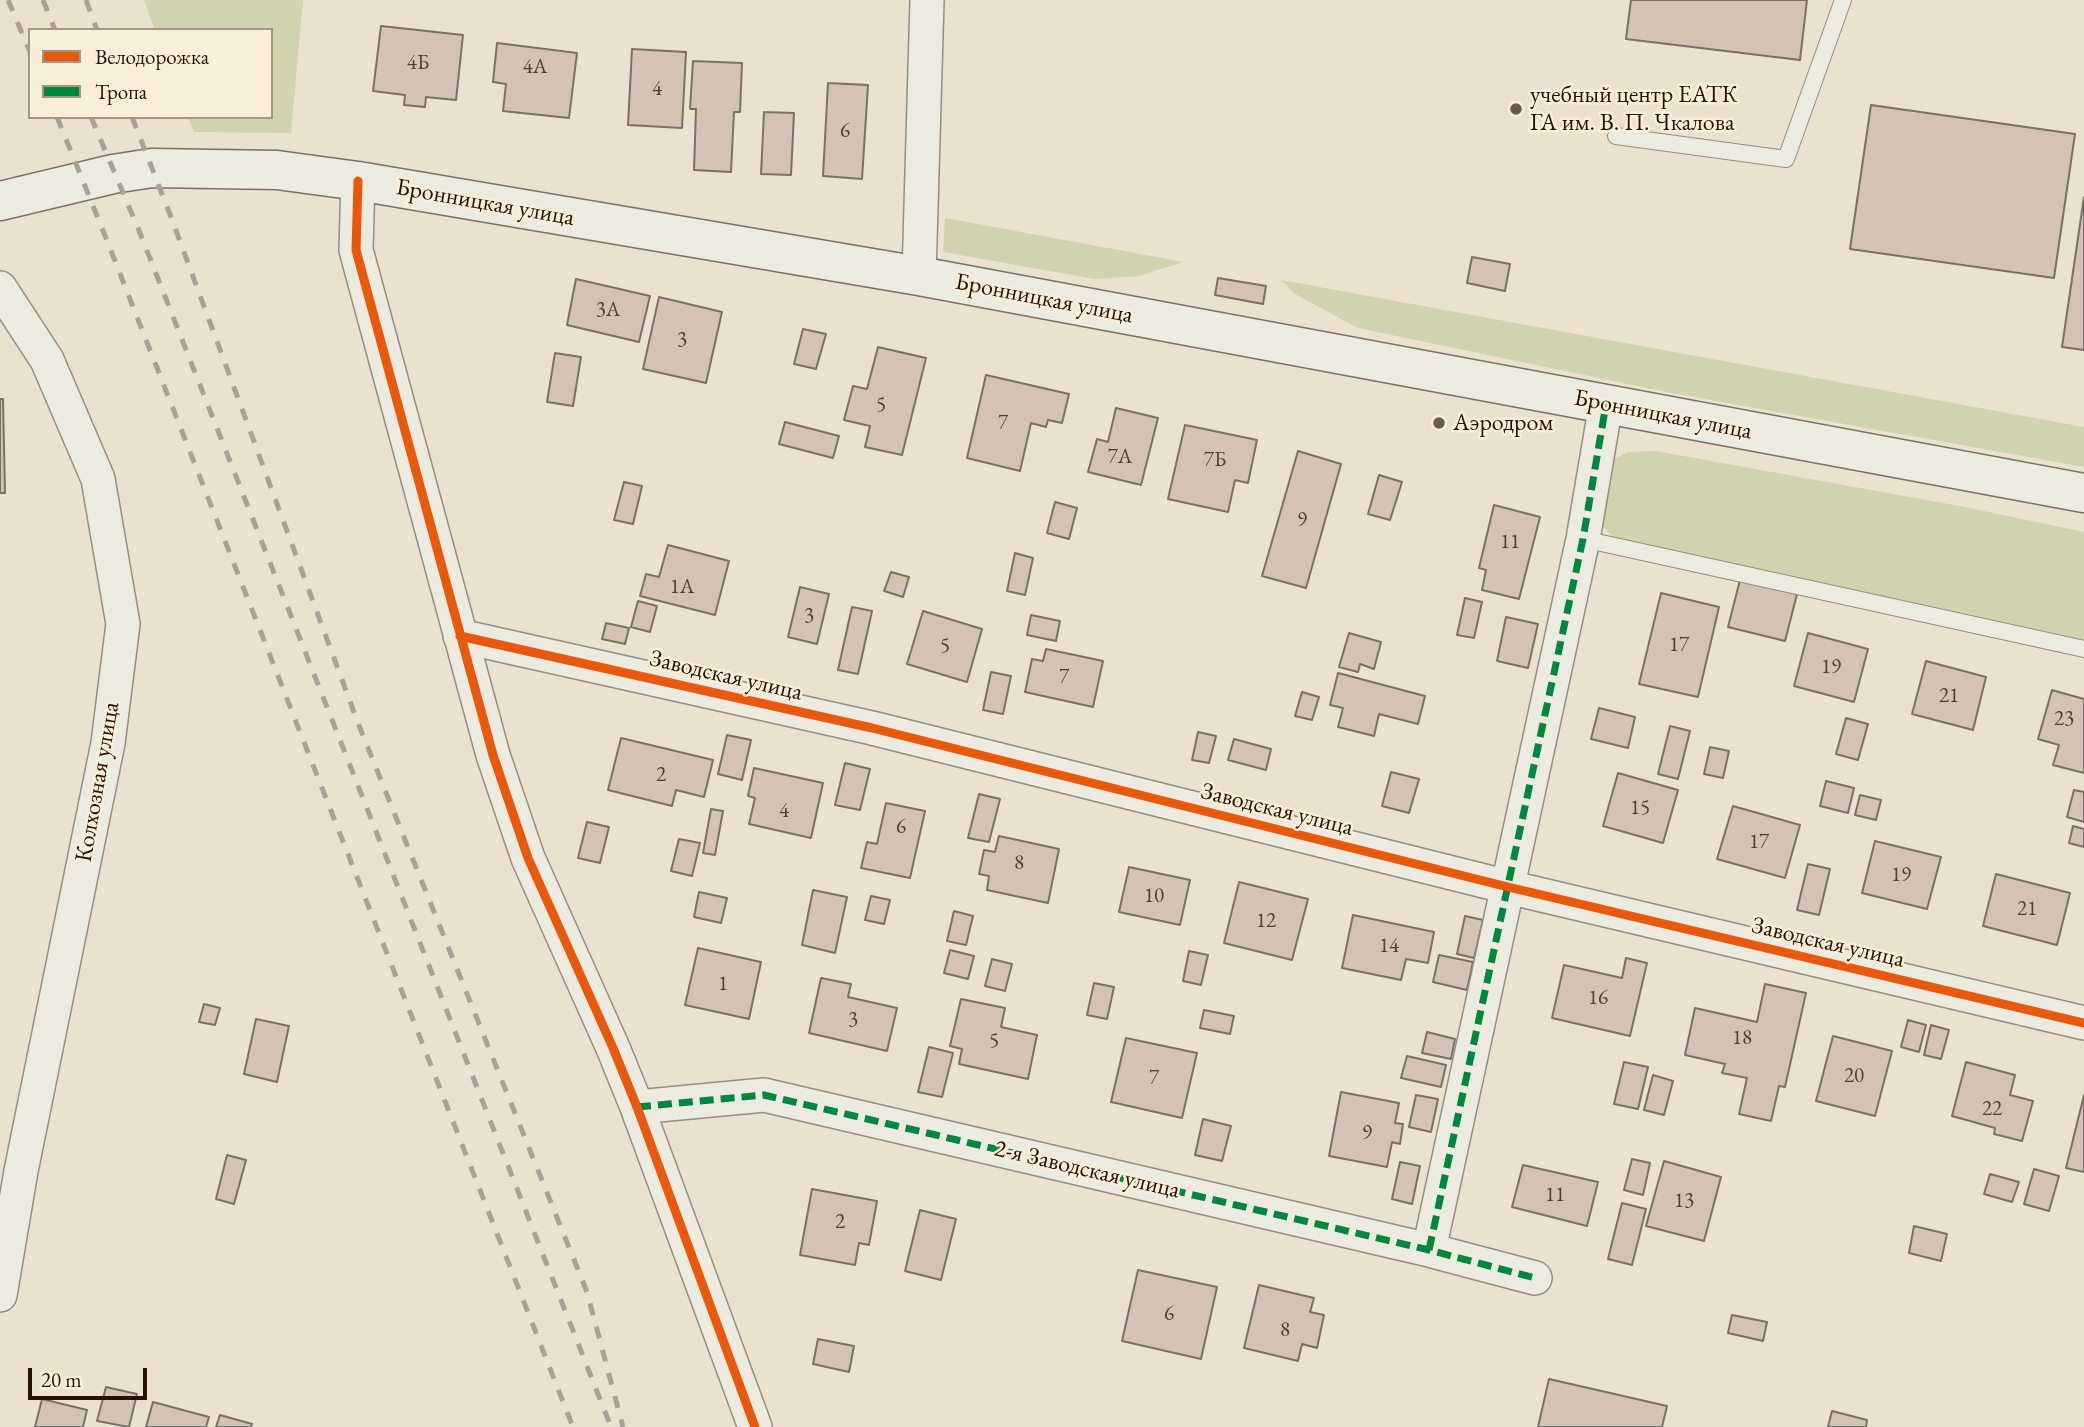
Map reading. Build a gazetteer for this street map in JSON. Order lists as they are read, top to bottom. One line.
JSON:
{"streets":{"main road":["Бронницкая улица"],"street":["Заводская улица","Колхозная улица","2-я Заводская улица"]},"places":["учебный центр ЕАТК ГА им. В. П. Чкалова","Аэродром"],"house_numbers":["4Б","4А","4","6","3А","3","5","7","7А","7Б","9","11","1А","3","17","5","19","7","21","23","2","15","4","6","17","8","19","10","21","12","14","1","16","3","18","5","20","7","22","9","11","13","2","6","8"],"legend":["Велодорожка","Тропа"],"scale_bar":"20 m"}
